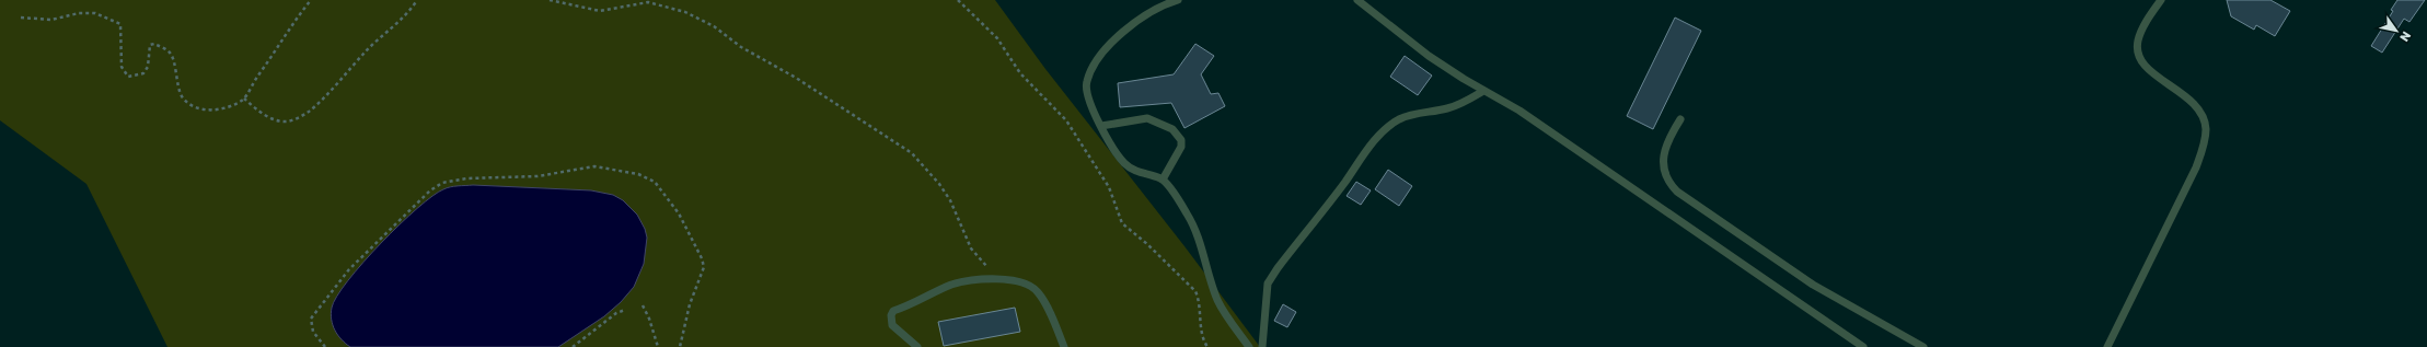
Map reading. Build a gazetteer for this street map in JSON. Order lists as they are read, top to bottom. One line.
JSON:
{"north":"bottom right"}
